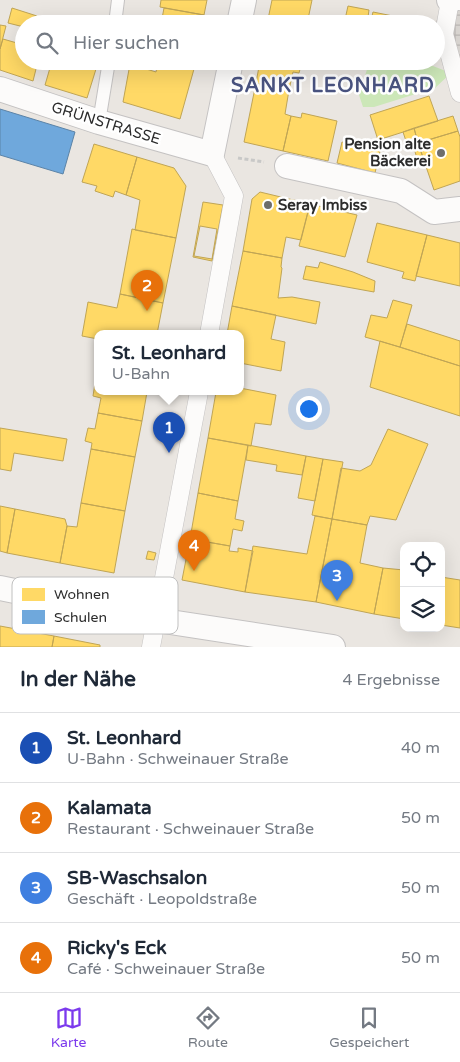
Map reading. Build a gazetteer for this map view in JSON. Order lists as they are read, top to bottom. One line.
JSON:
{"streets":{"street":["GRÜNSTRASSE"]},"districts":["SANKT LEONHARD"],"places":["Pension alte Bäckerei","Seray Imbiss"],"legend":["Wohnen","Schulen"],"page":{"search":"Hier suchen","pins":["2","1","4","3"],"popup":["St. Leonhard","U-Bahn"],"heading":["In der Nähe","4 Ergebnisse"],"list":[{"mark":"1","name":"St. Leonhard","note":"U-Bahn · Schweinauer Straße","value":"40 m"},{"mark":"2","name":"Kalamata","note":"Restaurant · Schweinauer Straße","value":"50 m"},{"mark":"3","name":"SB-Waschsalon","note":"Geschäft · Leopoldstraße","value":"50 m"},{"mark":"4","name":"Ricky's Eck","note":"Café · Schweinauer Straße","value":"50 m"}],"nav":["Karte","Route","Gespeichert"]}}
